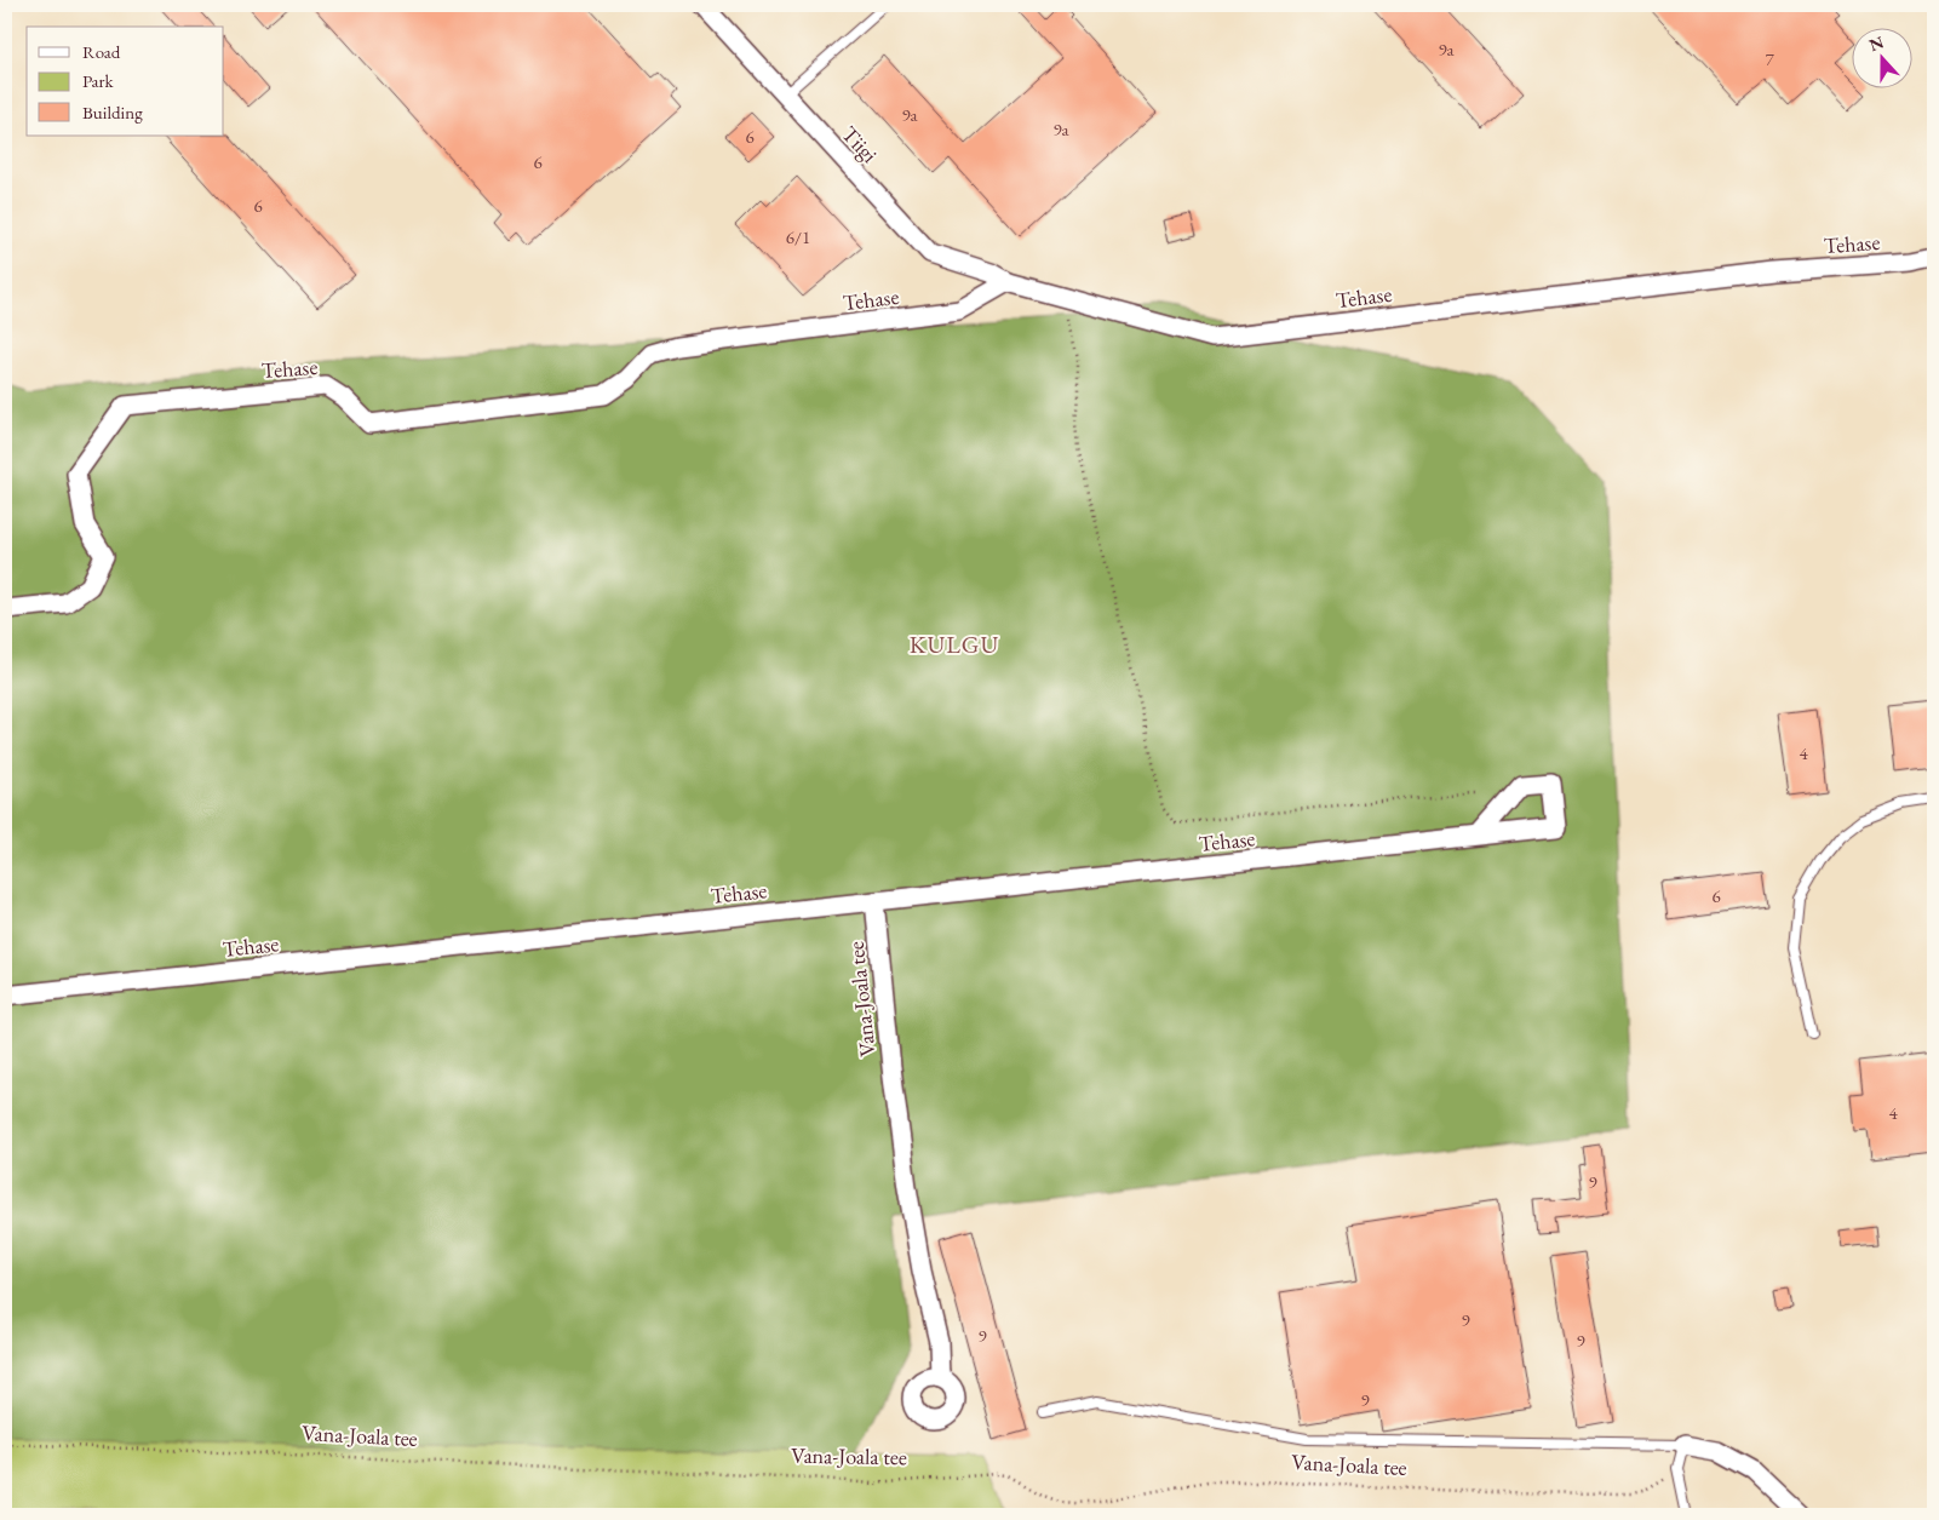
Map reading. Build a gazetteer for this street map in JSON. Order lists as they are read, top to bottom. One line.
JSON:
{"streets":{"street":["Tiigi","Tehase","Vana-Joala tee"]},"crossings":[["Tiigi","Tehase"],["Tehase","Vana-Joala tee"]],"districts":["KULGU"],"house_numbers":["9a","7","9a","9a","6","6","6","6/1","4","6","4","9","9","9","9","9"],"legend":["Road","Park","Building"],"north":"top"}
